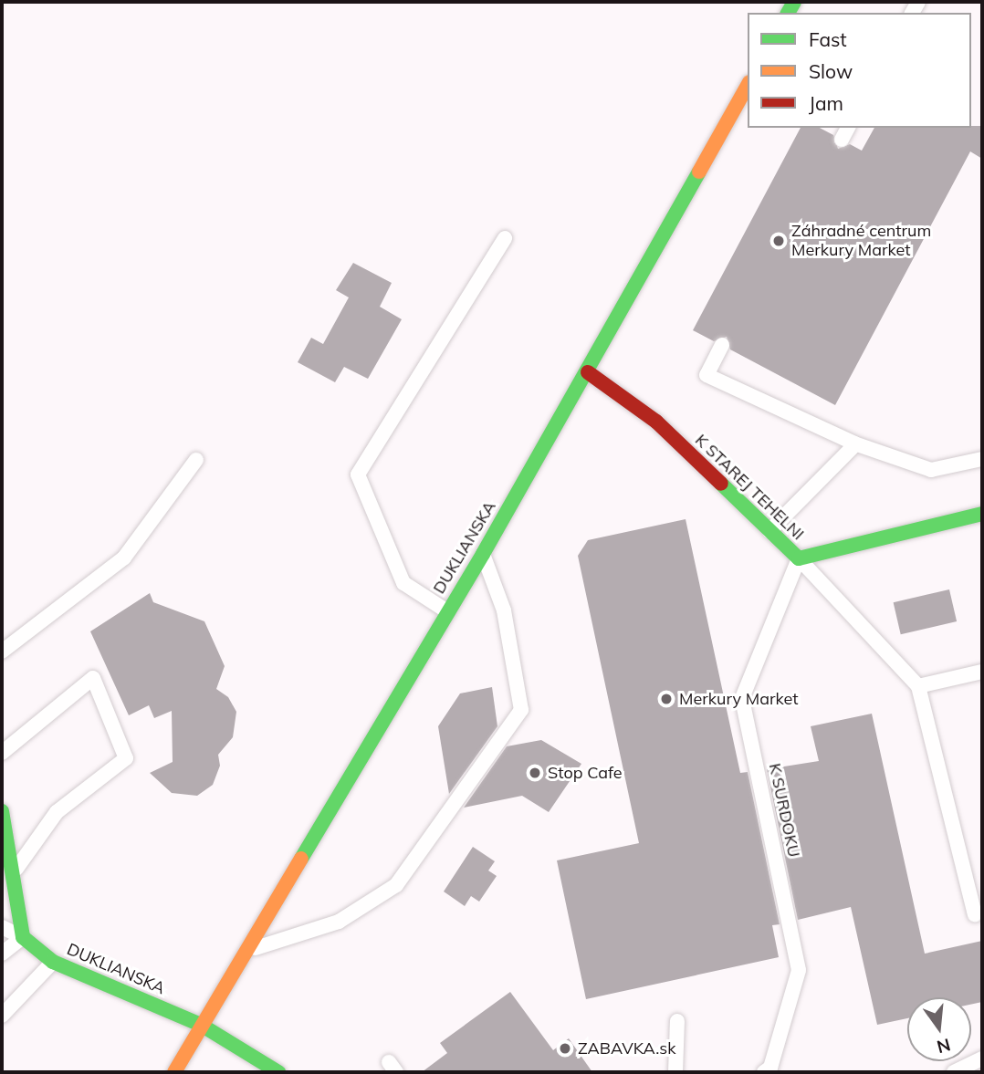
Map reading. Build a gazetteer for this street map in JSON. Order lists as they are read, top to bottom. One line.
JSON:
{"streets":{"main road":["K STAREJ TEHELNI","DUKLIANSKA"],"lane":["K SURDOKU"]},"crossings":[["K STAREJ TEHELNI","DUKLIANSKA"],["K STAREJ TEHELNI","K SURDOKU"]],"places":["Záhradné centrum Merkury Market","Merkury Market","Stop Cafe","ZABAVKA.sk"],"legend":["Fast","Slow","Jam"],"north":"bottom"}
